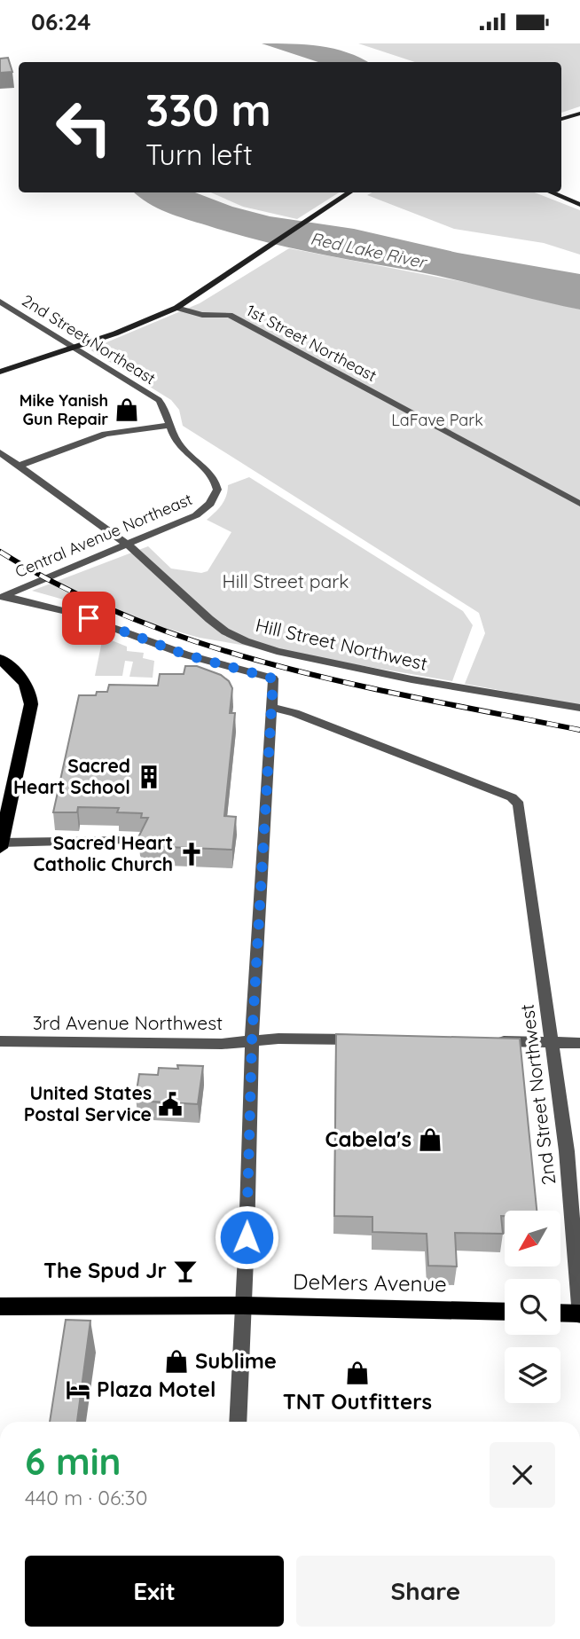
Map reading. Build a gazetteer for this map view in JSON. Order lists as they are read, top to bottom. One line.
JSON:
{"streets":{"main road":["DeMers Avenue"],"street":["2nd Street Northeast","1st Street Northeast","Central Avenue Northeast","Hill Street Northwest","3rd Avenue Northwest","2nd Street Northwest"]},"crossings":[["2nd Street Northeast","Central Avenue Northeast"],["Central Avenue Northeast","Hill Street Northwest"]],"water":["Red Lake River"],"parks":["LaFave Park","Hill Street park"],"places":{"shop":["Mike Yanish Gun Repair","Cabela's","Sublime","TNT Outfitters"],"building":["Sacred Heart School"],"church":["Sacred Heart Catholic Church"],"public building":["United States Postal Service"],"bar":["The Spud Jr"],"hotel":["Plaza Motel"]},"north":"bottom left","page":{"status":"06:24","turn":["330 m","Turn left"],"heading":["6 min","440 m · 06:30"],"buttons":["Exit","Share"]}}
